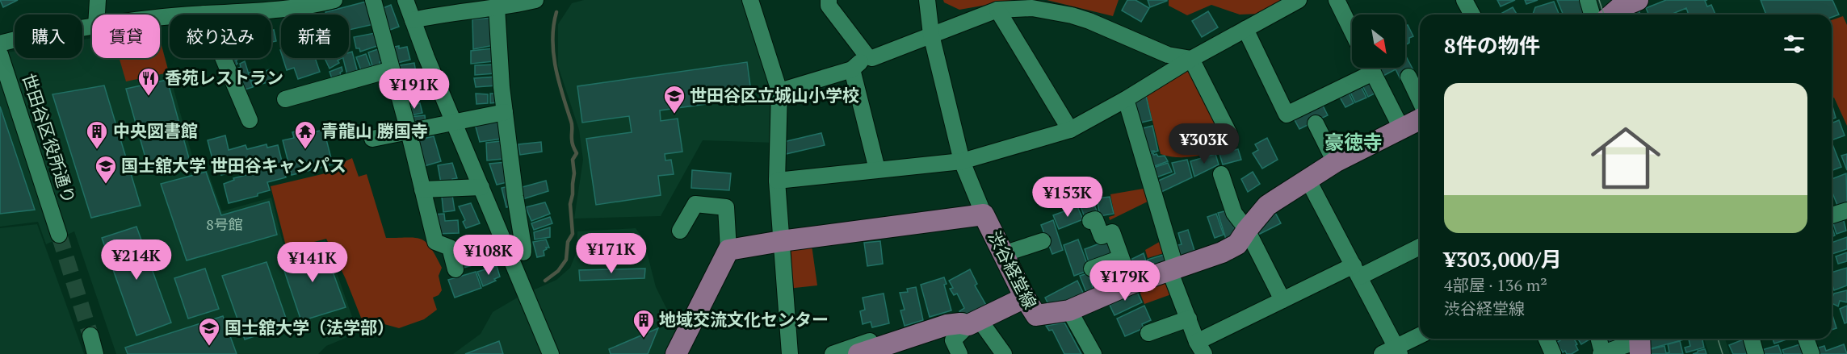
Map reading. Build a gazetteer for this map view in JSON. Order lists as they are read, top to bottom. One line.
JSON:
{"streets":{"main road":["渋谷経堂線"],"street":["世田谷区役所通り"]},"districts":["豪徳寺"],"places":{"restaurant":["香苑レストラン"],"school or university":["世田谷区立城山小学校","国士舘大学 世田谷キャンパス","国士舘大学（法学部）"],"building":["中央図書館","地域交流文化センター"],"temple":["青龍山 勝国寺"]},"house_numbers":["8号館"],"north":"bottom right","page":{"chip":["購入","賃貸","絞り込み","新着"],"heading":"8件の物件","price":["¥191K","¥303K","¥153K","¥171K","¥108K","¥214K","¥141K","¥179K"],"list":[{"name":"¥303,000/月","note":"4部屋 · 136 m² · 渋谷経堂線"}]}}
